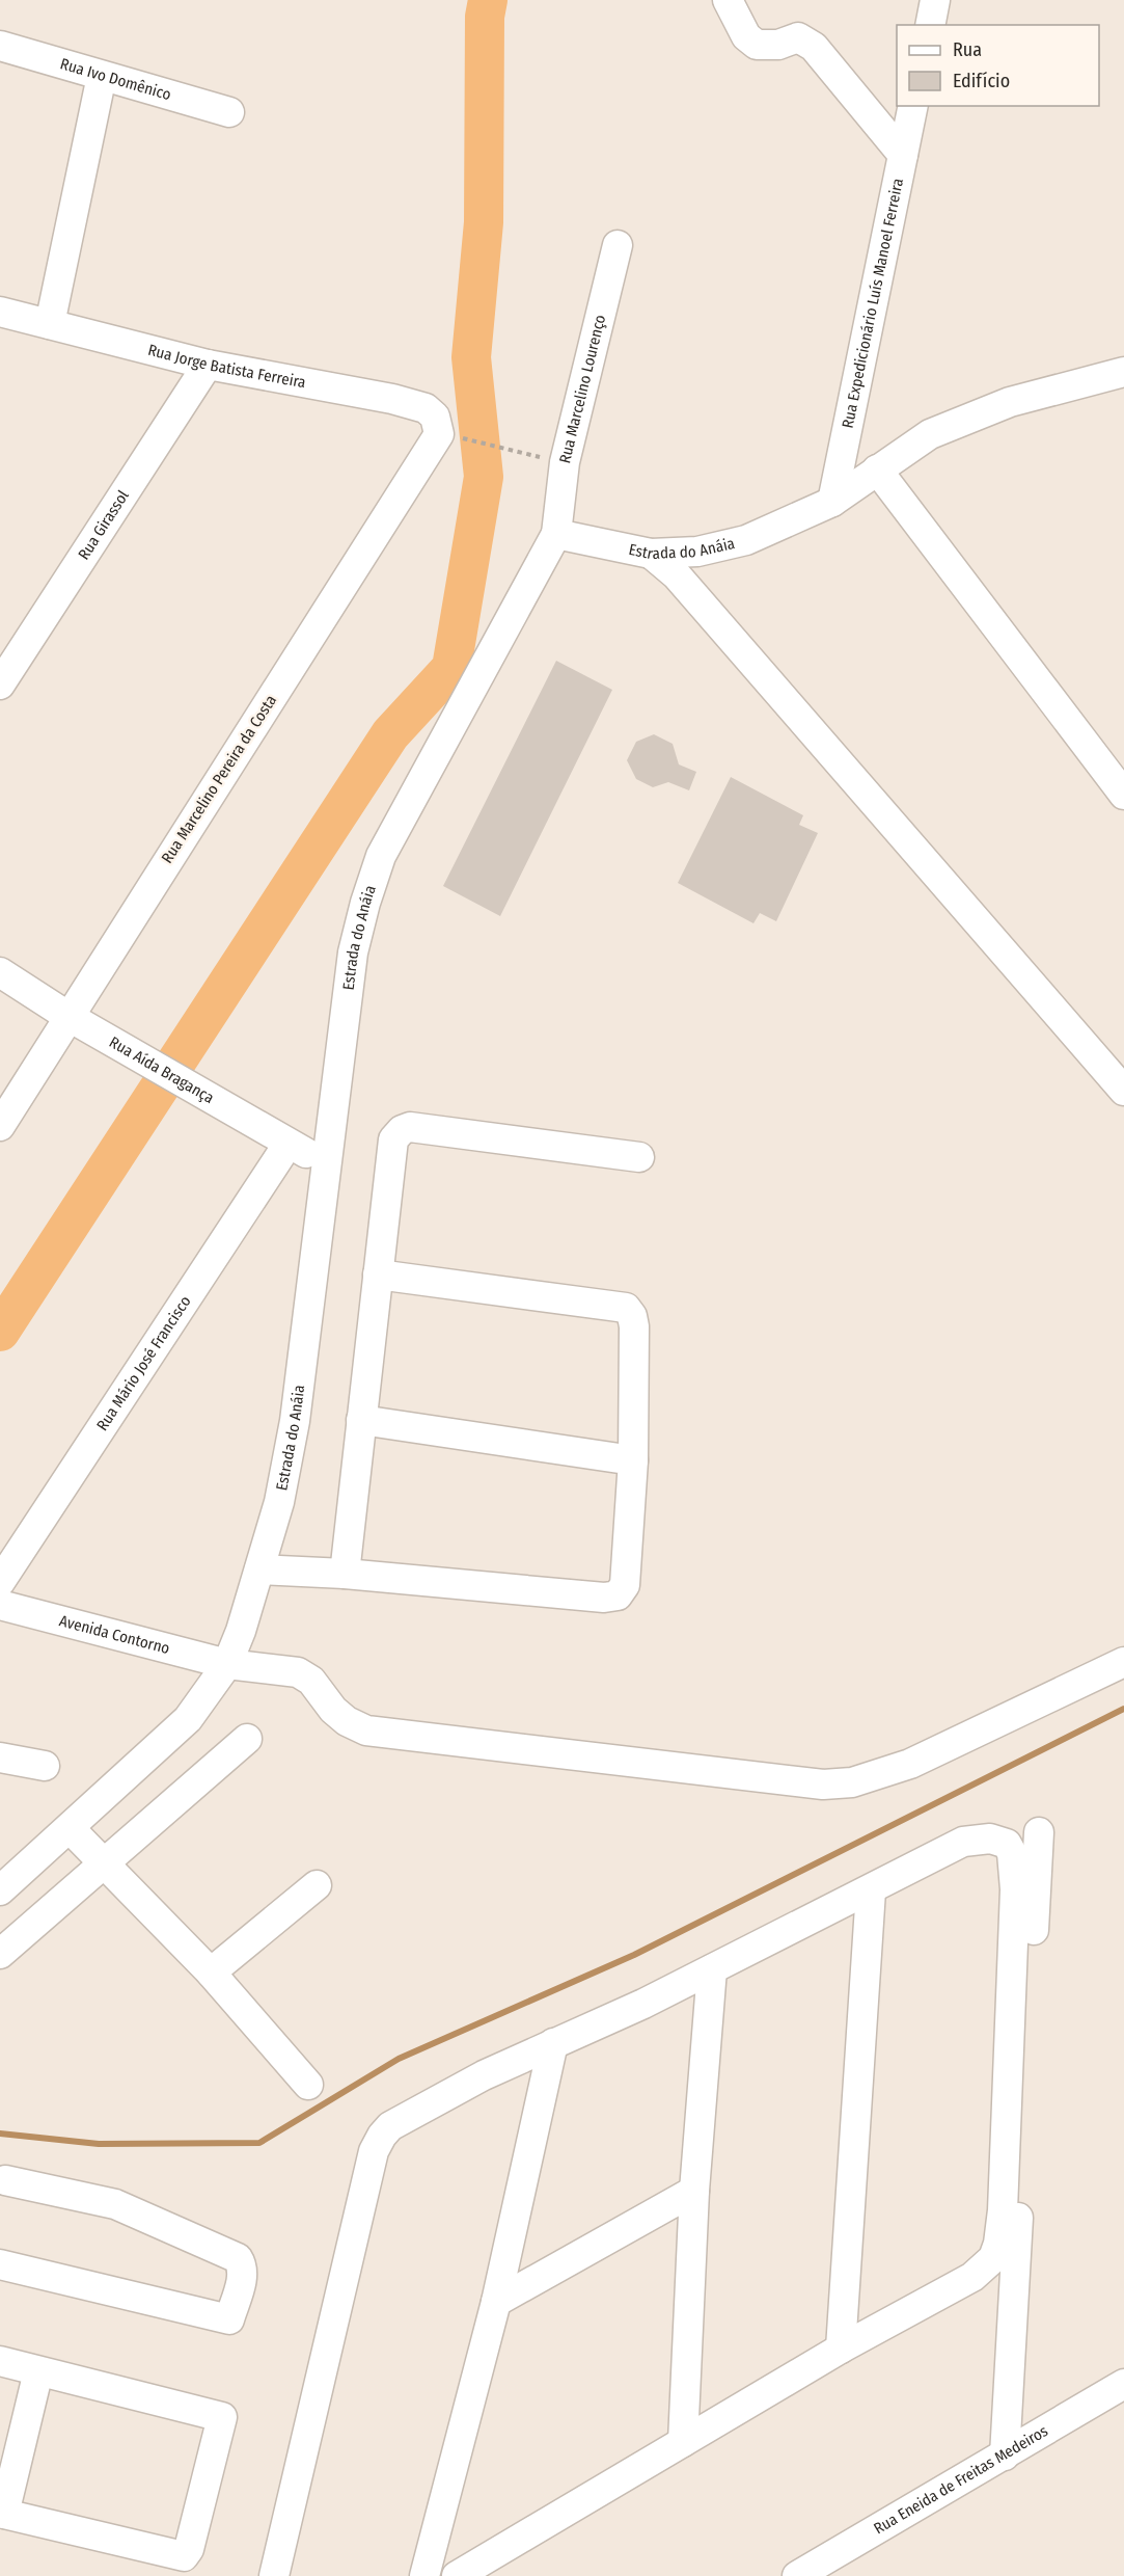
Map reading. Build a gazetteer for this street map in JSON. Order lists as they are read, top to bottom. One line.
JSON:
{"streets":{"street":["Rua Ivo Domênico","Rua Expedicionário Luís Manoel Ferreira","Rua Jorge Batista Ferreira","Rua Marcelino Lourenço","Rua Girassol","Estrada do Anáia","Rua Marcelino Pereira da Costa","Rua Aída Bragança","Rua Mário José Francisco","Avenida Contorno","Rua Eneida de Freitas Medeiros"]},"crossings":[["Rua Expedicionário Luís Manoel Ferreira","Estrada do Anáia"],["Rua Jorge Batista Ferreira","Rua Girassol"],["Rua Jorge Batista Ferreira","Rua Marcelino Pereira da Costa"],["Rua Marcelino Lourenço","Estrada do Anáia"],["Estrada do Anáia","Rua Aída Bragança"],["Estrada do Anáia","Avenida Contorno"],["Rua Marcelino Pereira da Costa","Rua Aída Bragança"],["Rua Aída Bragança","Rua Mário José Francisco"]],"legend":["Rua","Edifício"]}
